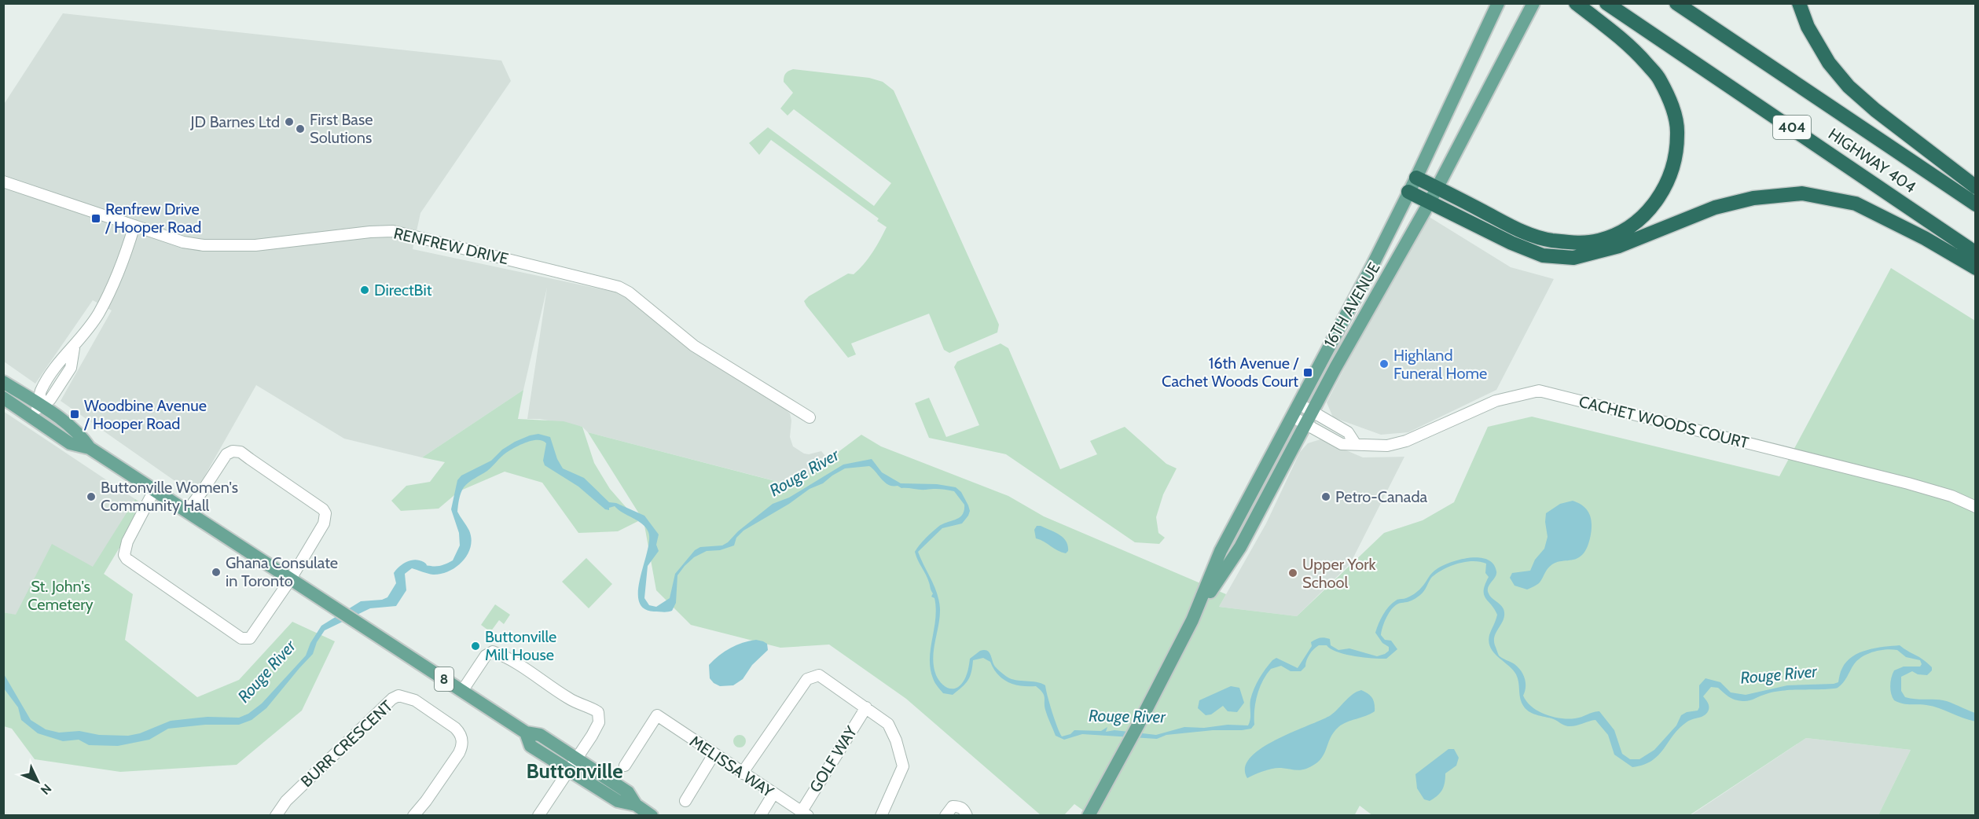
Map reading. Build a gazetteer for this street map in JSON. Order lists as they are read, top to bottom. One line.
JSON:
{"streets":{"highway":["404","HIGHWAY 404"],"main road":["16TH AVENUE","8"],"street":["RENFREW DRIVE","CACHET WOODS COURT","BURR CRESCENT","GOLF WAY","MELISSA WAY"]},"crossings":[["16TH AVENUE","CACHET WOODS COURT"],["GOLF WAY","MELISSA WAY"]],"districts":["Buttonville"],"water":["Rouge River"],"parks":["St. John's Cemetery"],"places":{"other":["JD Barnes Ltd","First Base Solutions","DirectBit","Highland Funeral Home","Buttonville Women's Community Hall","Petro-Canada","Ghana Consulate in Toronto","Upper York School","Buttonville Mill House"],"transit":["Renfrew Drive / Hooper Road","16th Avenue / Cachet Woods Court","Woodbine Avenue / Hooper Road"]},"north":"bottom right"}
